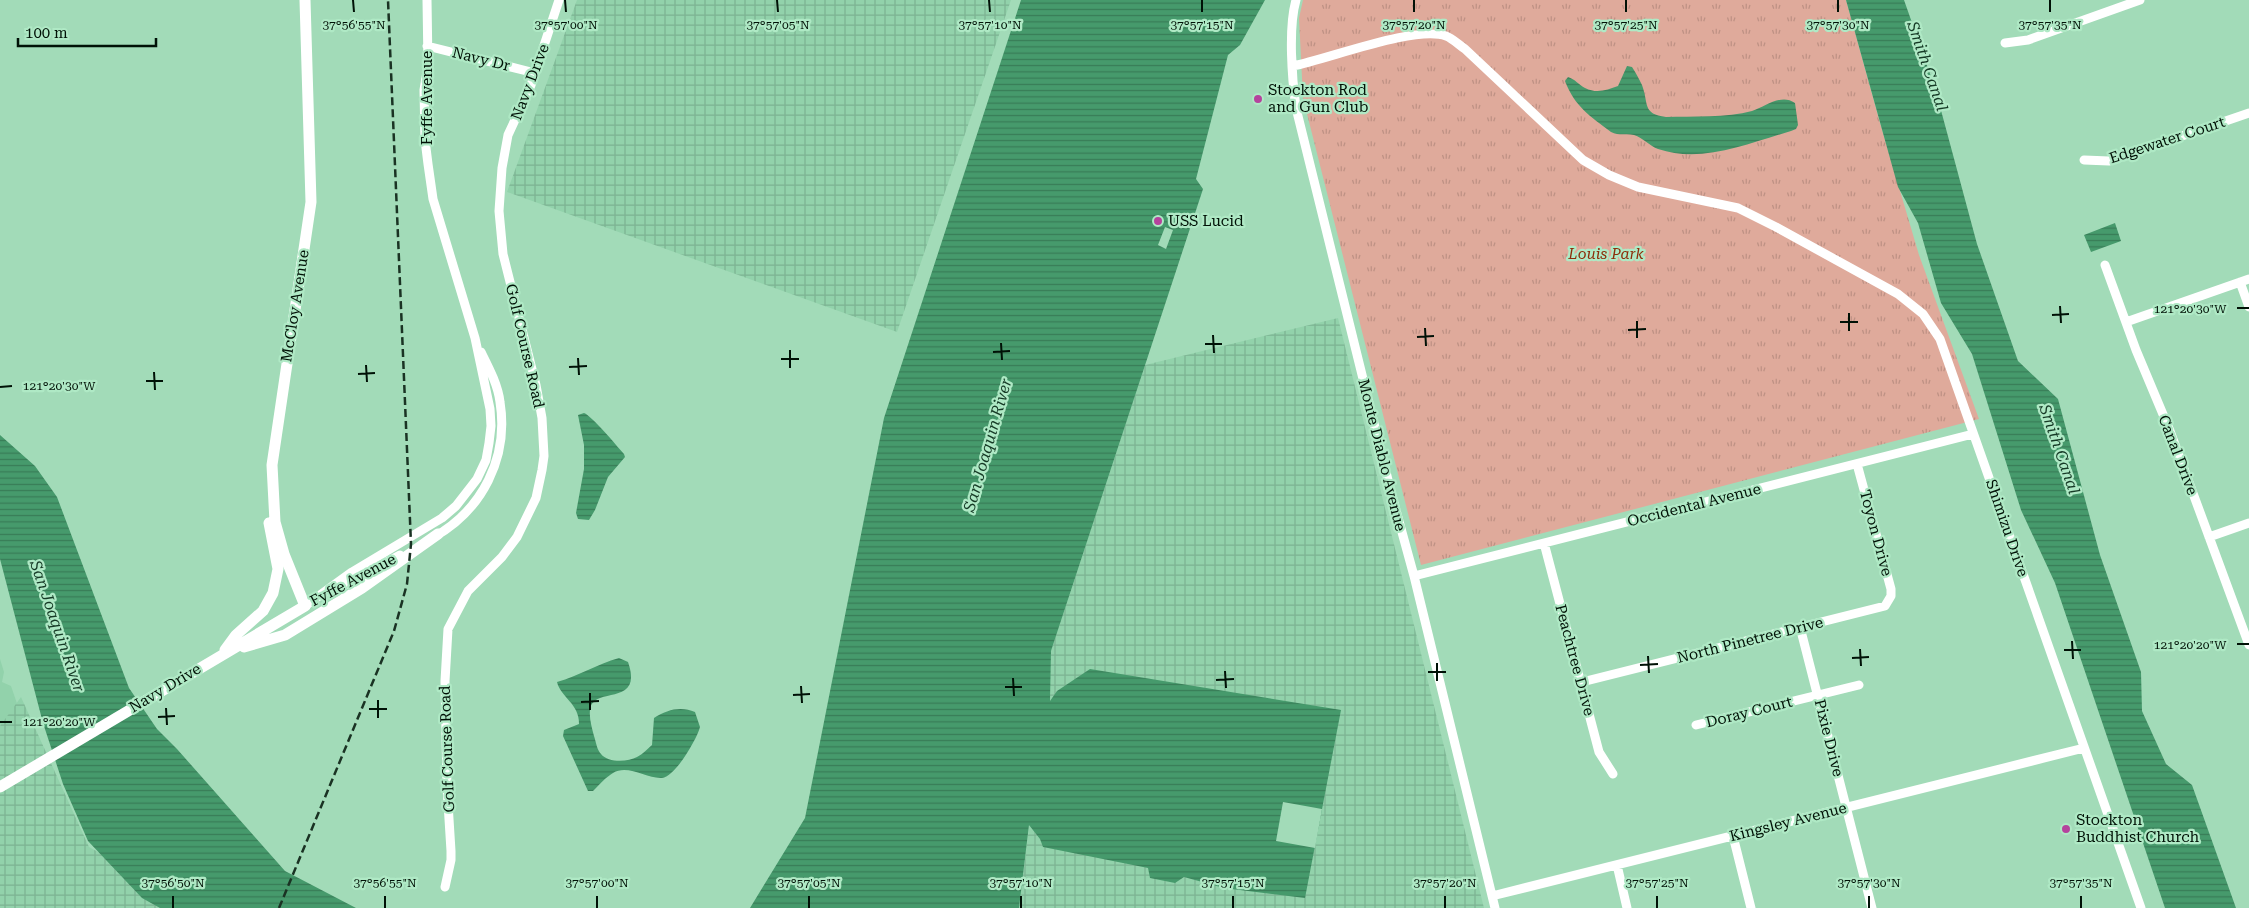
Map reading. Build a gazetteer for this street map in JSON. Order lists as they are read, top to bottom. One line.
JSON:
{"streets":{"street":["Navy Dr","Navy Drive","Fyffe Avenue","Edgewater Court","McCloy Avenue","Golf Course Road","Monte Diablo Avenue","Canal Drive","Occidental Avenue","Shimizu Drive","Toyon Drive","North Pinetree Drive","Peachtree Drive","Doray Court","Pixie Drive","Kingsley Avenue"]},"crossings":[["Navy Dr","Navy Drive"],["Navy Dr","Fyffe Avenue"],["Navy Drive","Fyffe Avenue"],["Navy Drive","McCloy Avenue"],["Navy Drive","Golf Course Road"],["Fyffe Avenue","McCloy Avenue"],["Monte Diablo Avenue","Occidental Avenue"],["Monte Diablo Avenue","Shimizu Drive"],["Monte Diablo Avenue","Kingsley Avenue"],["Occidental Avenue","Shimizu Drive"],["Occidental Avenue","Toyon Drive"],["Occidental Avenue","Peachtree Drive"],["Shimizu Drive","Kingsley Avenue"],["Toyon Drive","North Pinetree Drive"],["North Pinetree Drive","Peachtree Drive"],["North Pinetree Drive","Pixie Drive"],["Doray Court","Pixie Drive"],["Pixie Drive","Kingsley Avenue"]],"water":["Smith Canal","San Joaquin River"],"parks":["Louis Park"],"places":["Stockton Rod and Gun Club","USS Lucid","Stockton Buddhist Church"],"scale_bar":"100 m","coordinates":["37°56'55\"N","37°57'00\"N","37°57'05\"N","37°57'10\"N","37°57'15\"N","37°57'20\"N","37°57'25\"N","37°57'30\"N","37°57'35\"N","121°20'30\"W","121°20'20\"W","37°56'50\"N"]}
